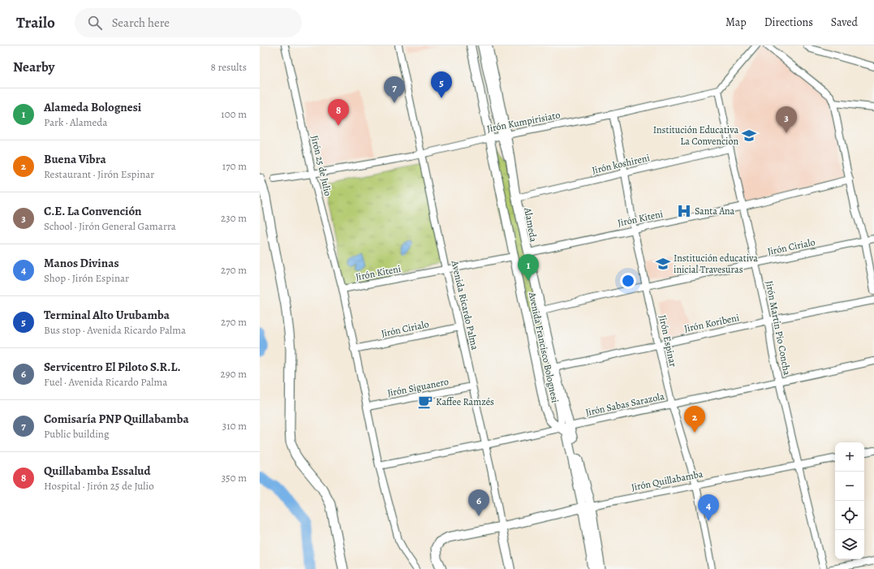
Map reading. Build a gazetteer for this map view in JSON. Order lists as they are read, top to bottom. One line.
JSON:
{"streets":{"highway":["Avenida Francisco Bolognesi","Jirón Quillabamba"],"main road":["Avenida Ricardo Palma"],"street":["Jirón Kumpirisiato","Jirón koshireni","Jirón 25 de Julio","Jirón Kiteni","Alameda","Jirón Cirialo","Jirón Koribeni","Jirón Martin Pio Concha","Jirón Espinar","Jirón Siguanero","Jirón Sabas Sarazola"]},"crossings":[["Jirón Kumpirisiato","Jirón 25 de Julio"],["Jirón Kumpirisiato","Avenida Ricardo Palma"],["Jirón Kumpirisiato","Jirón Martin Pio Concha"],["Jirón Kumpirisiato","Jirón Espinar"],["Jirón Kumpirisiato","Avenida Francisco Bolognesi"],["Jirón koshireni","Alameda"],["Jirón koshireni","Jirón Martin Pio Concha"],["Jirón koshireni","Jirón Espinar"],["Jirón koshireni","Avenida Francisco Bolognesi"],["Jirón 25 de Julio","Jirón Kiteni"],["Jirón 25 de Julio","Jirón Cirialo"],["Jirón 25 de Julio","Jirón Siguanero"],["Jirón 25 de Julio","Jirón Sabas Sarazola"],["Jirón Kiteni","Avenida Ricardo Palma"],["Jirón Kiteni","Jirón Martin Pio Concha"],["Jirón Kiteni","Jirón Espinar"],["Jirón Kiteni","Avenida Francisco Bolognesi"],["Alameda","Avenida Francisco Bolognesi"],["Alameda","Jirón Sabas Sarazola"],["Jirón Cirialo","Avenida Ricardo Palma"],["Jirón Cirialo","Jirón Martin Pio Concha"],["Jirón Cirialo","Jirón Espinar"],["Jirón Cirialo","Avenida Francisco Bolognesi"],["Avenida Ricardo Palma","Jirón Siguanero"],["Avenida Ricardo Palma","Jirón Sabas Sarazola"],["Avenida Ricardo Palma","Jirón Quillabamba"],["Jirón Koribeni","Jirón Martin Pio Concha"],["Jirón Koribeni","Jirón Espinar"],["Jirón Koribeni","Avenida Francisco Bolognesi"],["Jirón Martin Pio Concha","Jirón Sabas Sarazola"],["Jirón Martin Pio Concha","Jirón Quillabamba"],["Jirón Espinar","Jirón Sabas Sarazola"],["Jirón Espinar","Jirón Quillabamba"],["Avenida Francisco Bolognesi","Jirón Sabas Sarazola"],["Avenida Francisco Bolognesi","Jirón Quillabamba"]],"places":{"school or university":["Institución Educativa La Convencion","Institución educativa inicial Travesuras"],"hospital":["Santa Ana"],"cafe":["Kaffee Ramzés"]},"page":{"header":"Trailo","search":"Search here","nav":["Map","Directions","Saved"],"heading":["Nearby","8 results"],"pins":["5","7","8","3","1","2","6","4"],"list":[{"mark":"1","name":"Alameda Bolognesi","note":"Park · Alameda","value":"100 m"},{"mark":"2","name":"Buena Vibra","note":"Restaurant · Jirón Espinar","value":"170 m"},{"mark":"3","name":"C.E. La Convención","note":"School · Jirón General Gamarra","value":"230 m"},{"mark":"4","name":"Manos Divinas","note":"Shop · Jirón Espinar","value":"270 m"},{"mark":"5","name":"Terminal Alto Urubamba","note":"Bus stop · Avenida Ricardo Palma","value":"270 m"},{"mark":"6","name":"Servicentro El Piloto S.R.L.","note":"Fuel · Avenida Ricardo Palma","value":"290 m"},{"mark":"7","name":"Comisaría PNP Quillabamba","note":"Public building","value":"310 m"},{"mark":"8","name":"Quillabamba Essalud","note":"Hospital · Jirón 25 de Julio","value":"350 m"}],"map_buttons":["+","−"]}}
